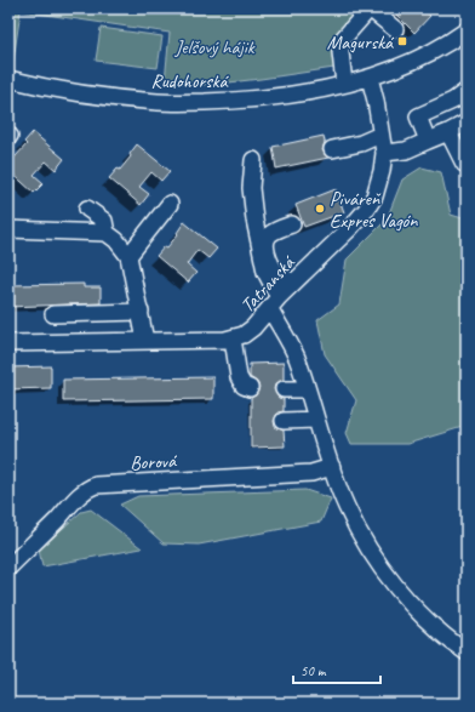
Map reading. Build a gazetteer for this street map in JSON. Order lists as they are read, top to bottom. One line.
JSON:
{"streets":{"street":["Rudohorská","Tatranská","Borová"]},"crossings":[["Rudohorská","Tatranská"]],"parks":["Jelšový hájik"],"places":{"transit":["Magurská"],"other":["Piváreň Expres Vagón"]},"scale_bar":"50 m"}
